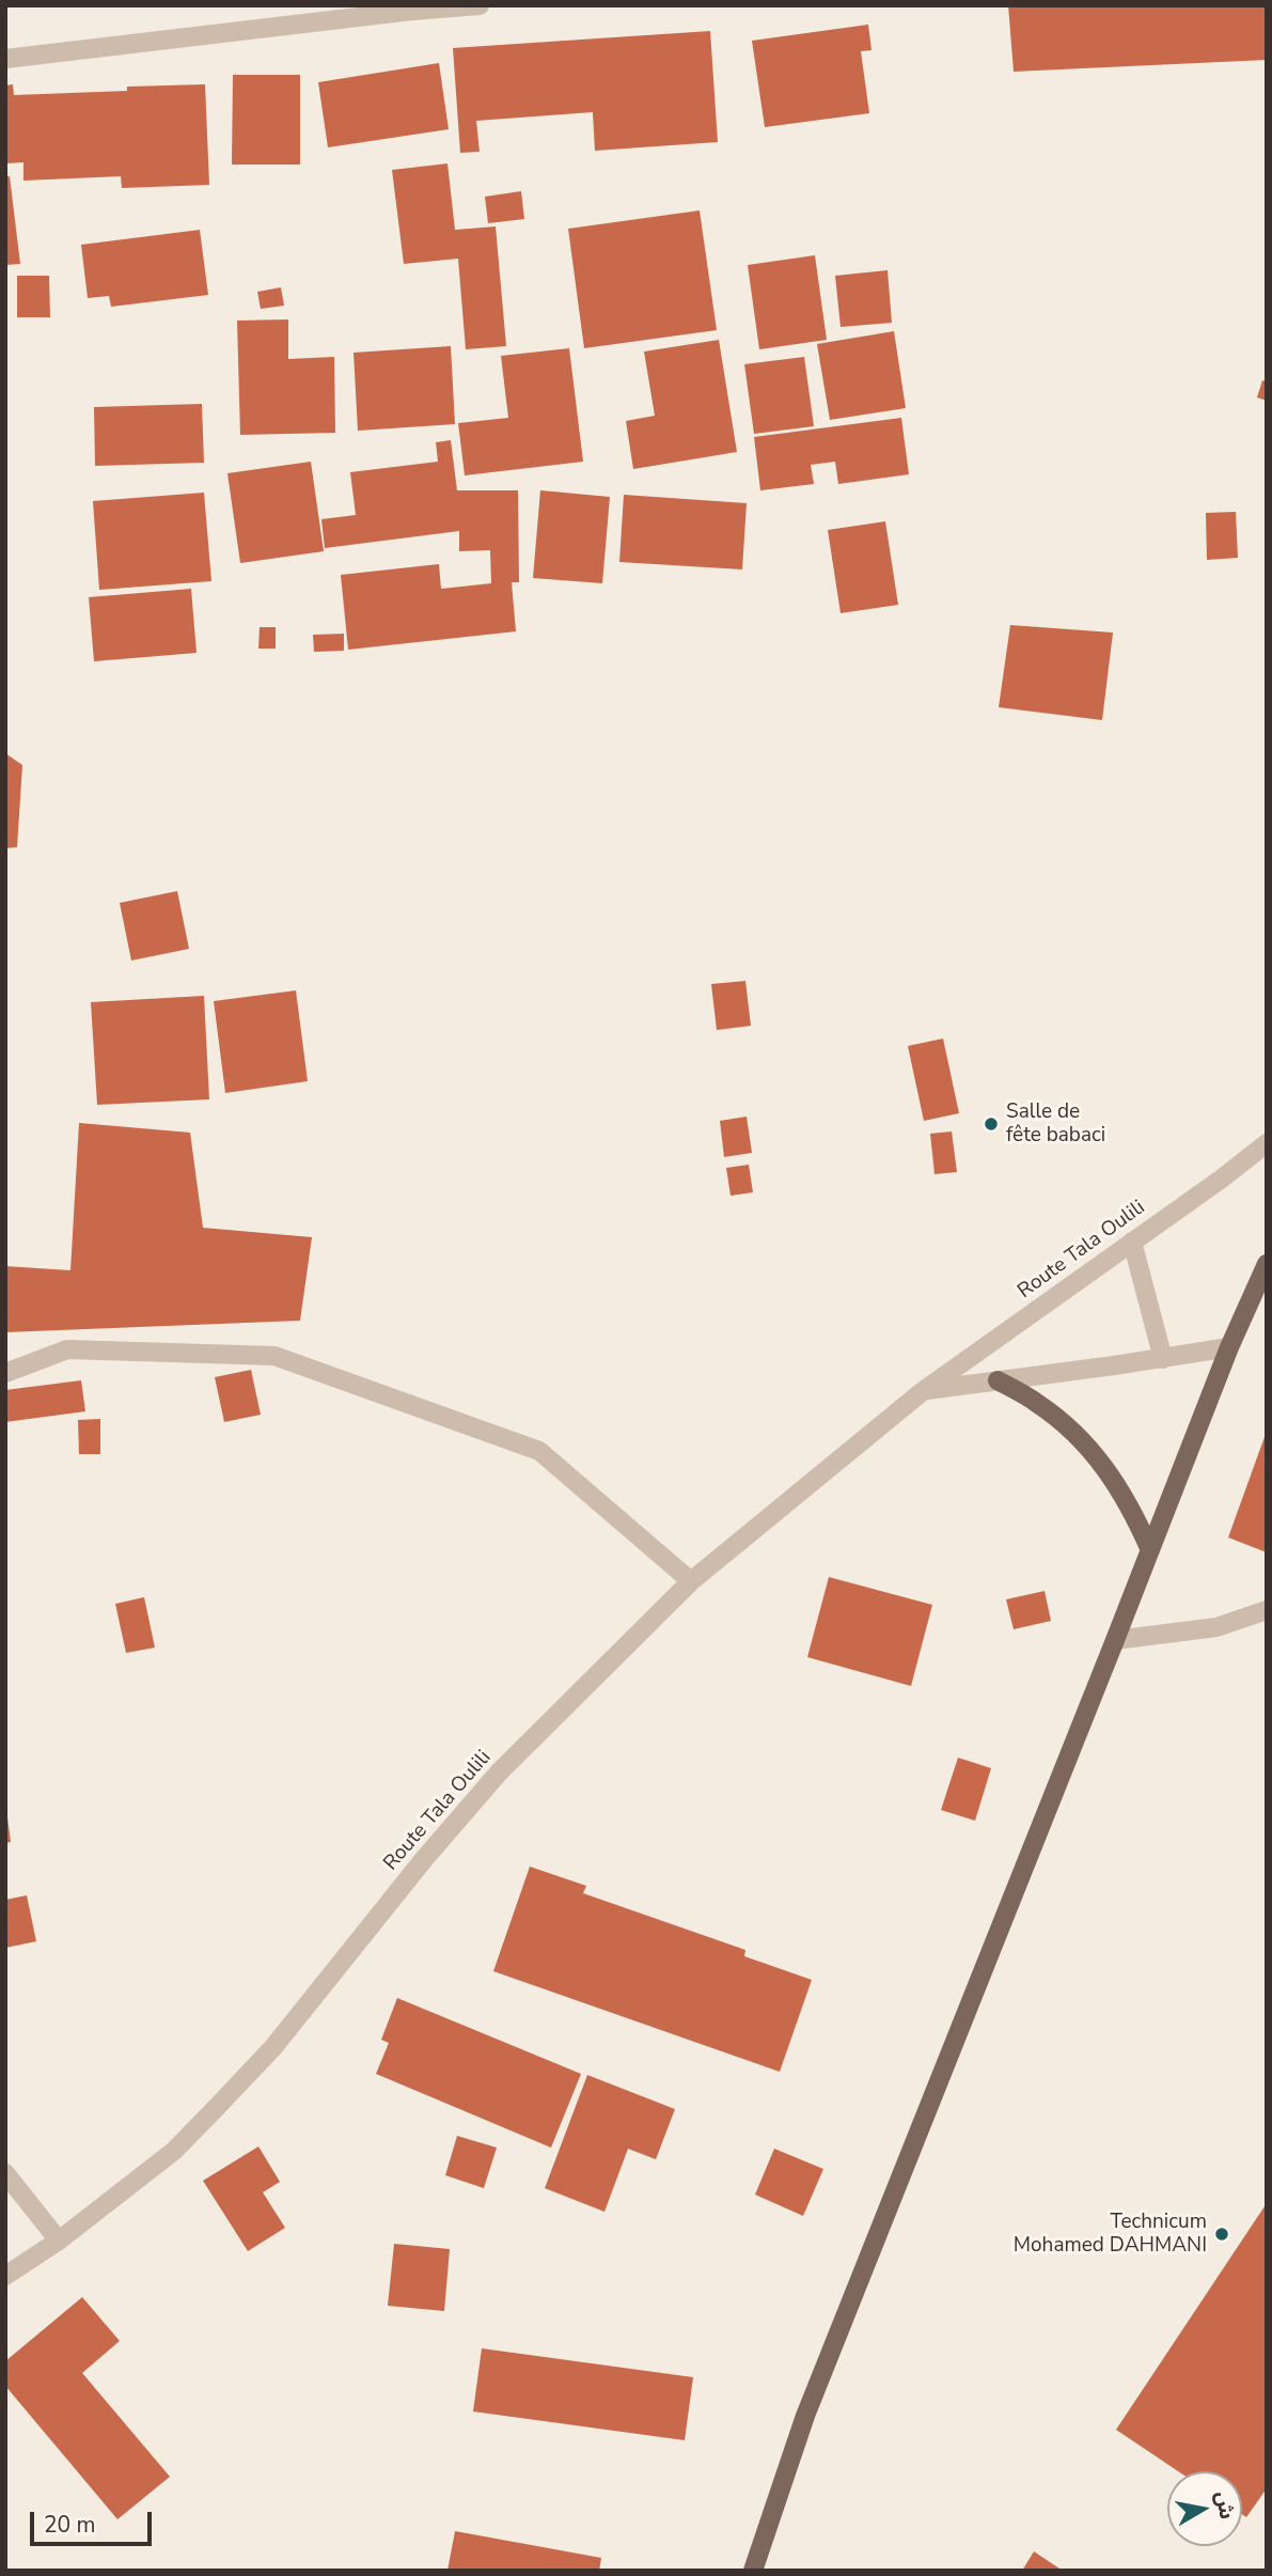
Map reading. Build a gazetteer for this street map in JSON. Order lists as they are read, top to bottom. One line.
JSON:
{"streets":{"street":["Route Tala Oulili"]},"places":["Salle de fête babaci","Technicum Mohamed DAHMANI"],"scale_bar":"20 m","north":"right"}
